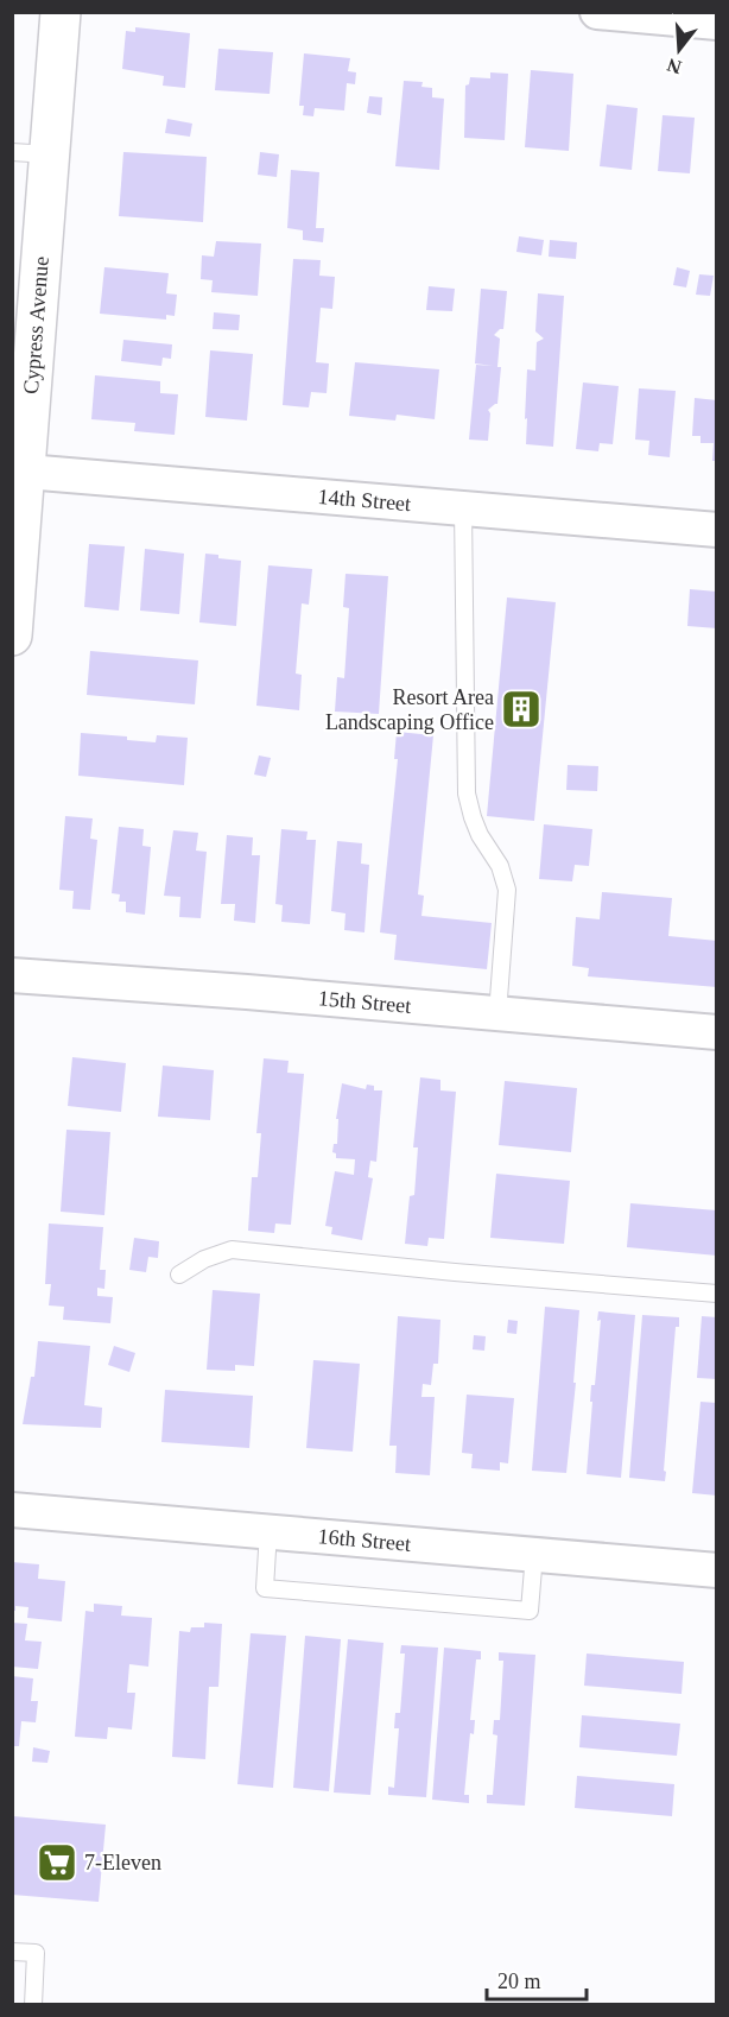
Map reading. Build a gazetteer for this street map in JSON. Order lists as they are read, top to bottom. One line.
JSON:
{"streets":{"street":["Cypress Avenue","14th Street","15th Street","16th Street"]},"crossings":[["Cypress Avenue","14th Street"]],"places":{"building":["Resort Area Landscaping Office"],"supermarket":["7-Eleven"]},"scale_bar":"20 m","north":"bottom"}
